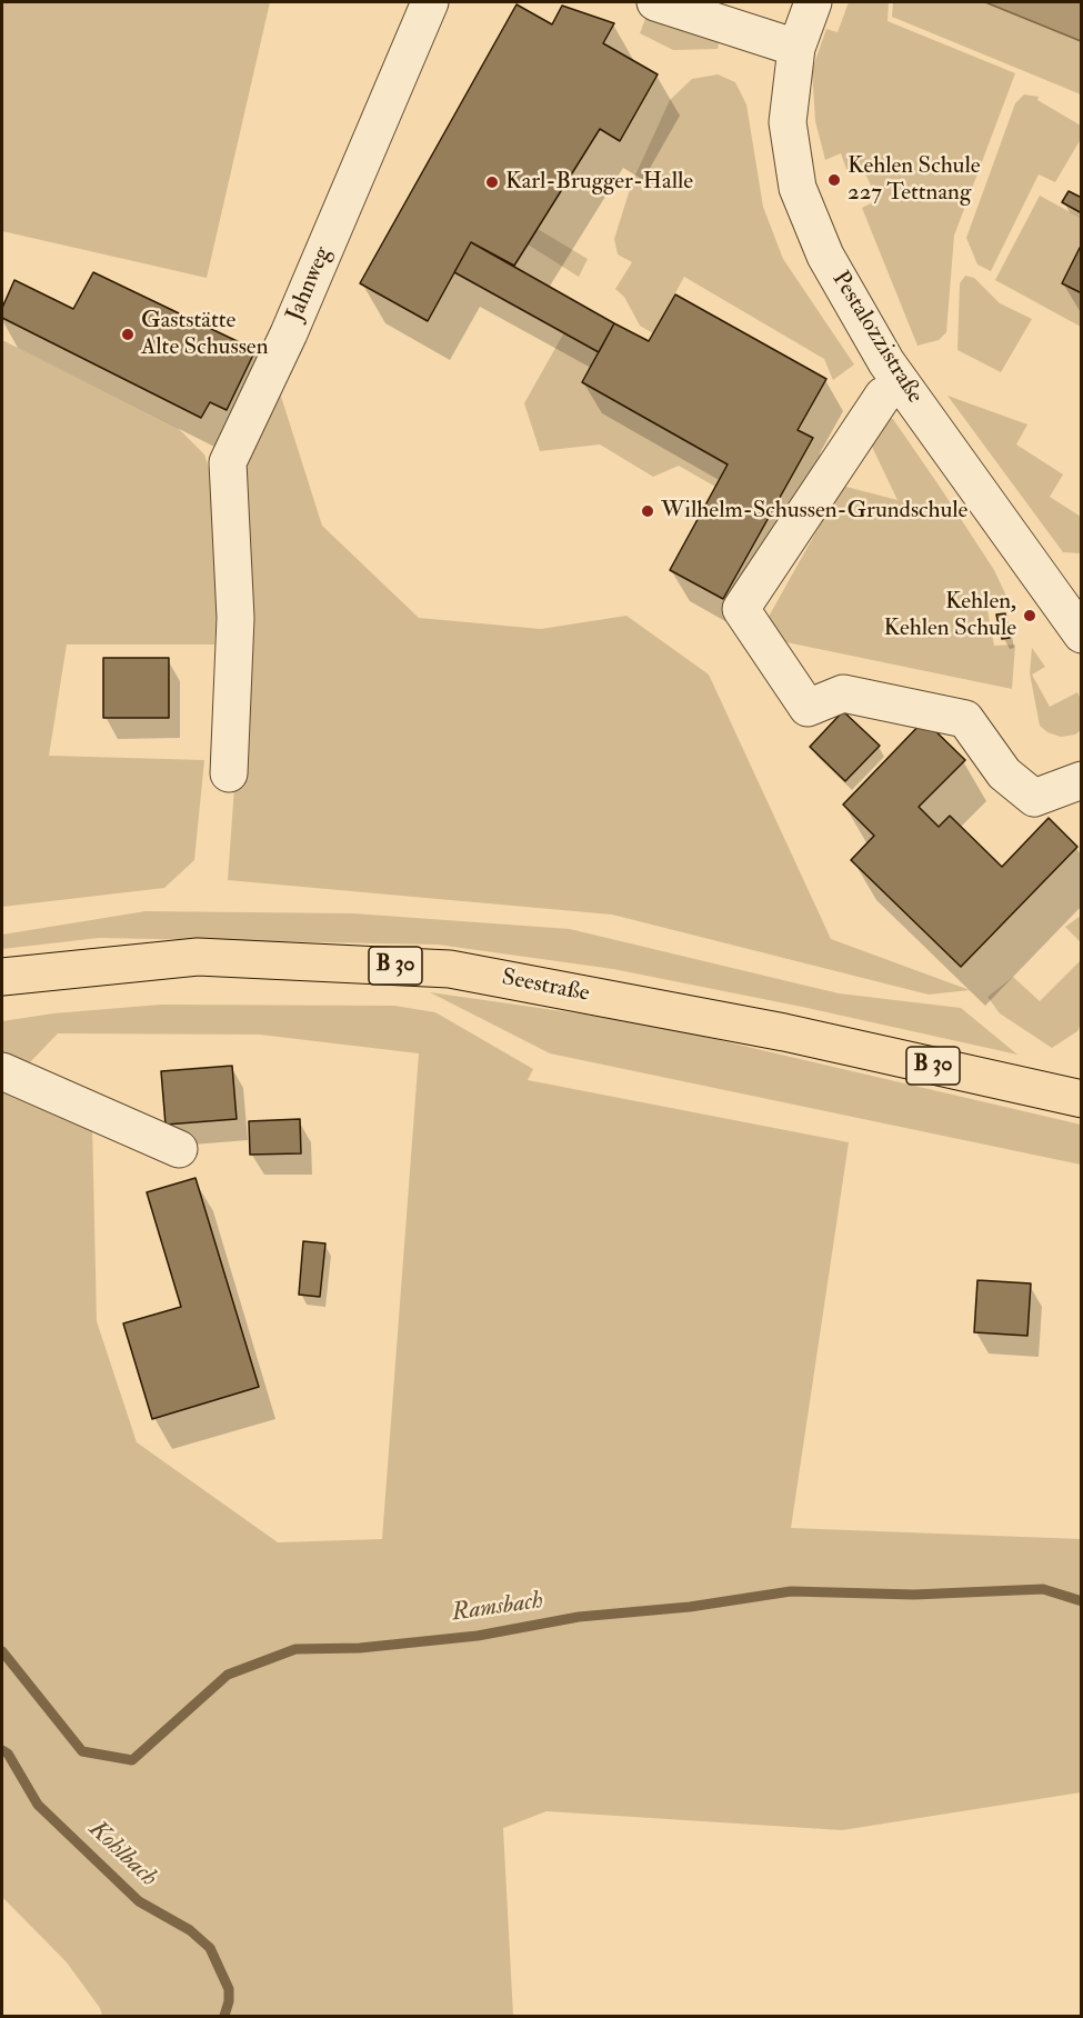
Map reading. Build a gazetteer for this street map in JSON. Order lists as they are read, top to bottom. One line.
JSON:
{"streets":{"main road":["B 30","Seestraße"],"street":["Jahnweg","Pestalozzistraße"]},"water":["Ramsbach","Kohlbach"],"places":["Kehlen Schule 227 Tettnang","Karl-Brugger-Halle","Gaststätte Alte Schussen","Wilhelm-Schussen-Grundschule","Kehlen, Kehlen Schule"]}
